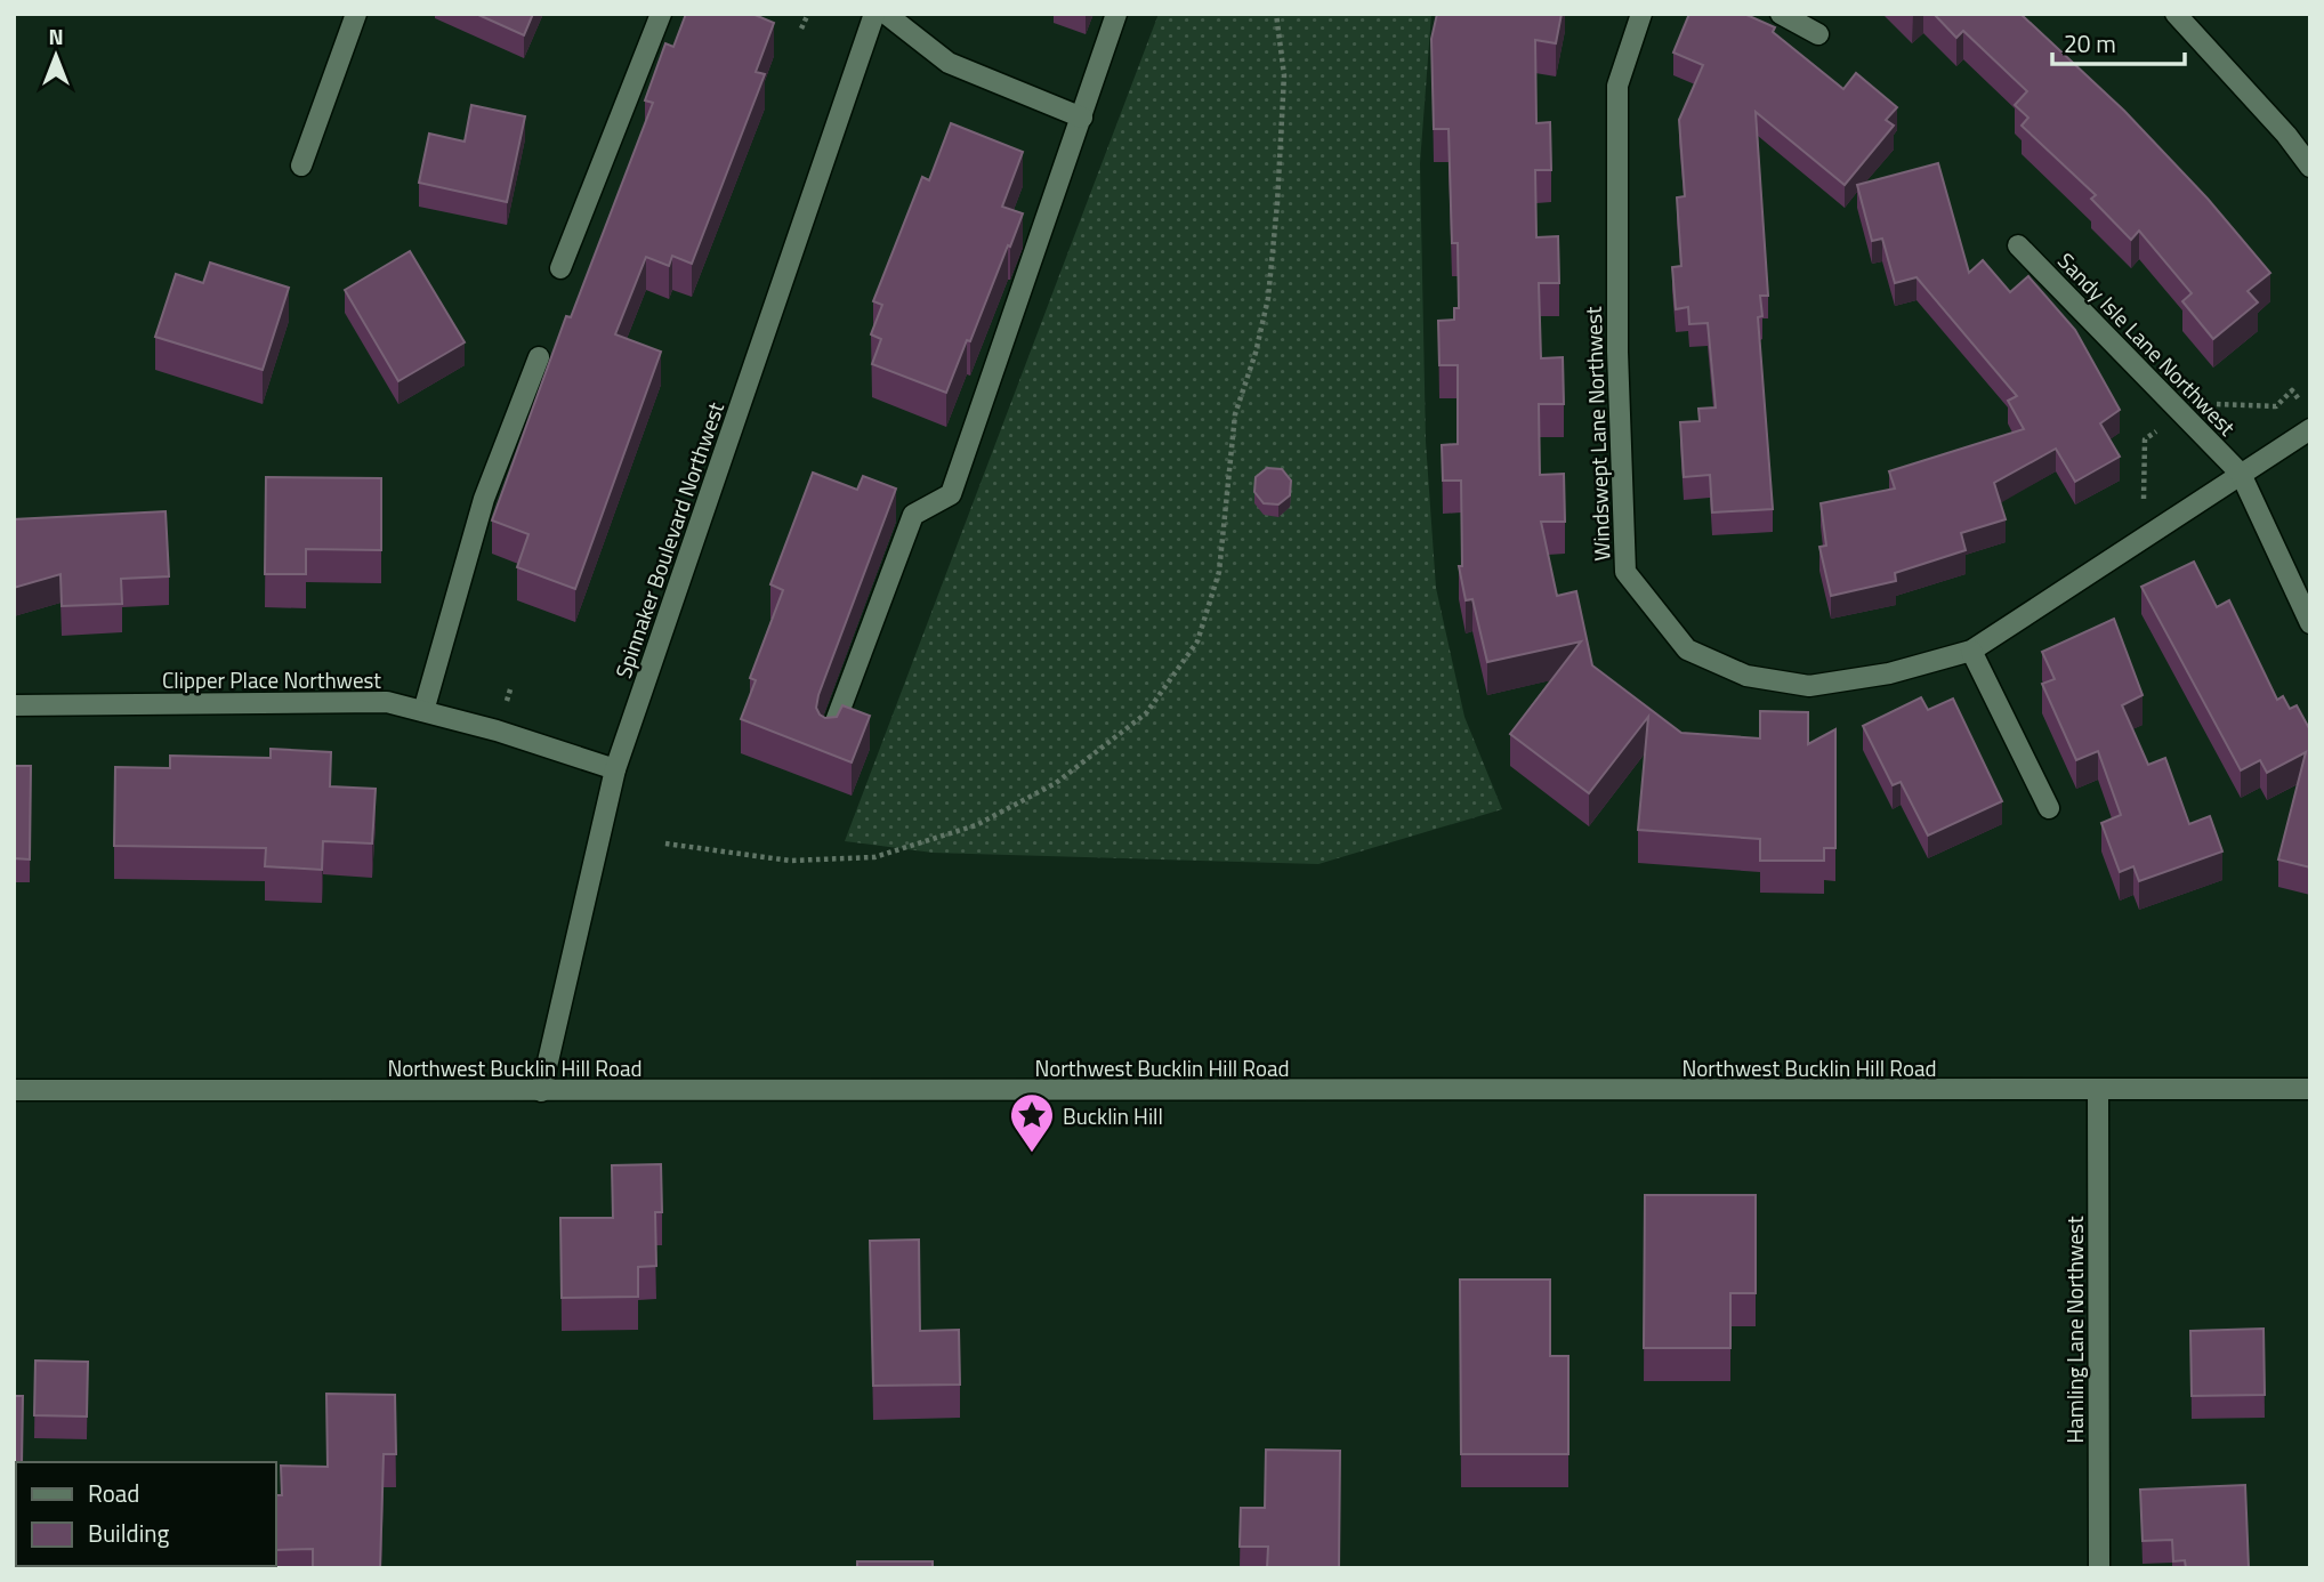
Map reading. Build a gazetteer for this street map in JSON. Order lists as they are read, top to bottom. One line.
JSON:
{"streets":{"street":["Sandy Isle Lane Northwest","Windswept Lane Northwest","Spinnaker Boulevard Northwest","Clipper Place Northwest","Northwest Bucklin Hill Road","Hamling Lane Northwest"]},"crossings":[["Sandy Isle Lane Northwest","Windswept Lane Northwest"],["Spinnaker Boulevard Northwest","Clipper Place Northwest"],["Spinnaker Boulevard Northwest","Northwest Bucklin Hill Road"],["Northwest Bucklin Hill Road","Hamling Lane Northwest"]],"places":{"place":["Bucklin Hill"]},"legend":["Road","Building"],"scale_bar":"20 m","north":"top"}
